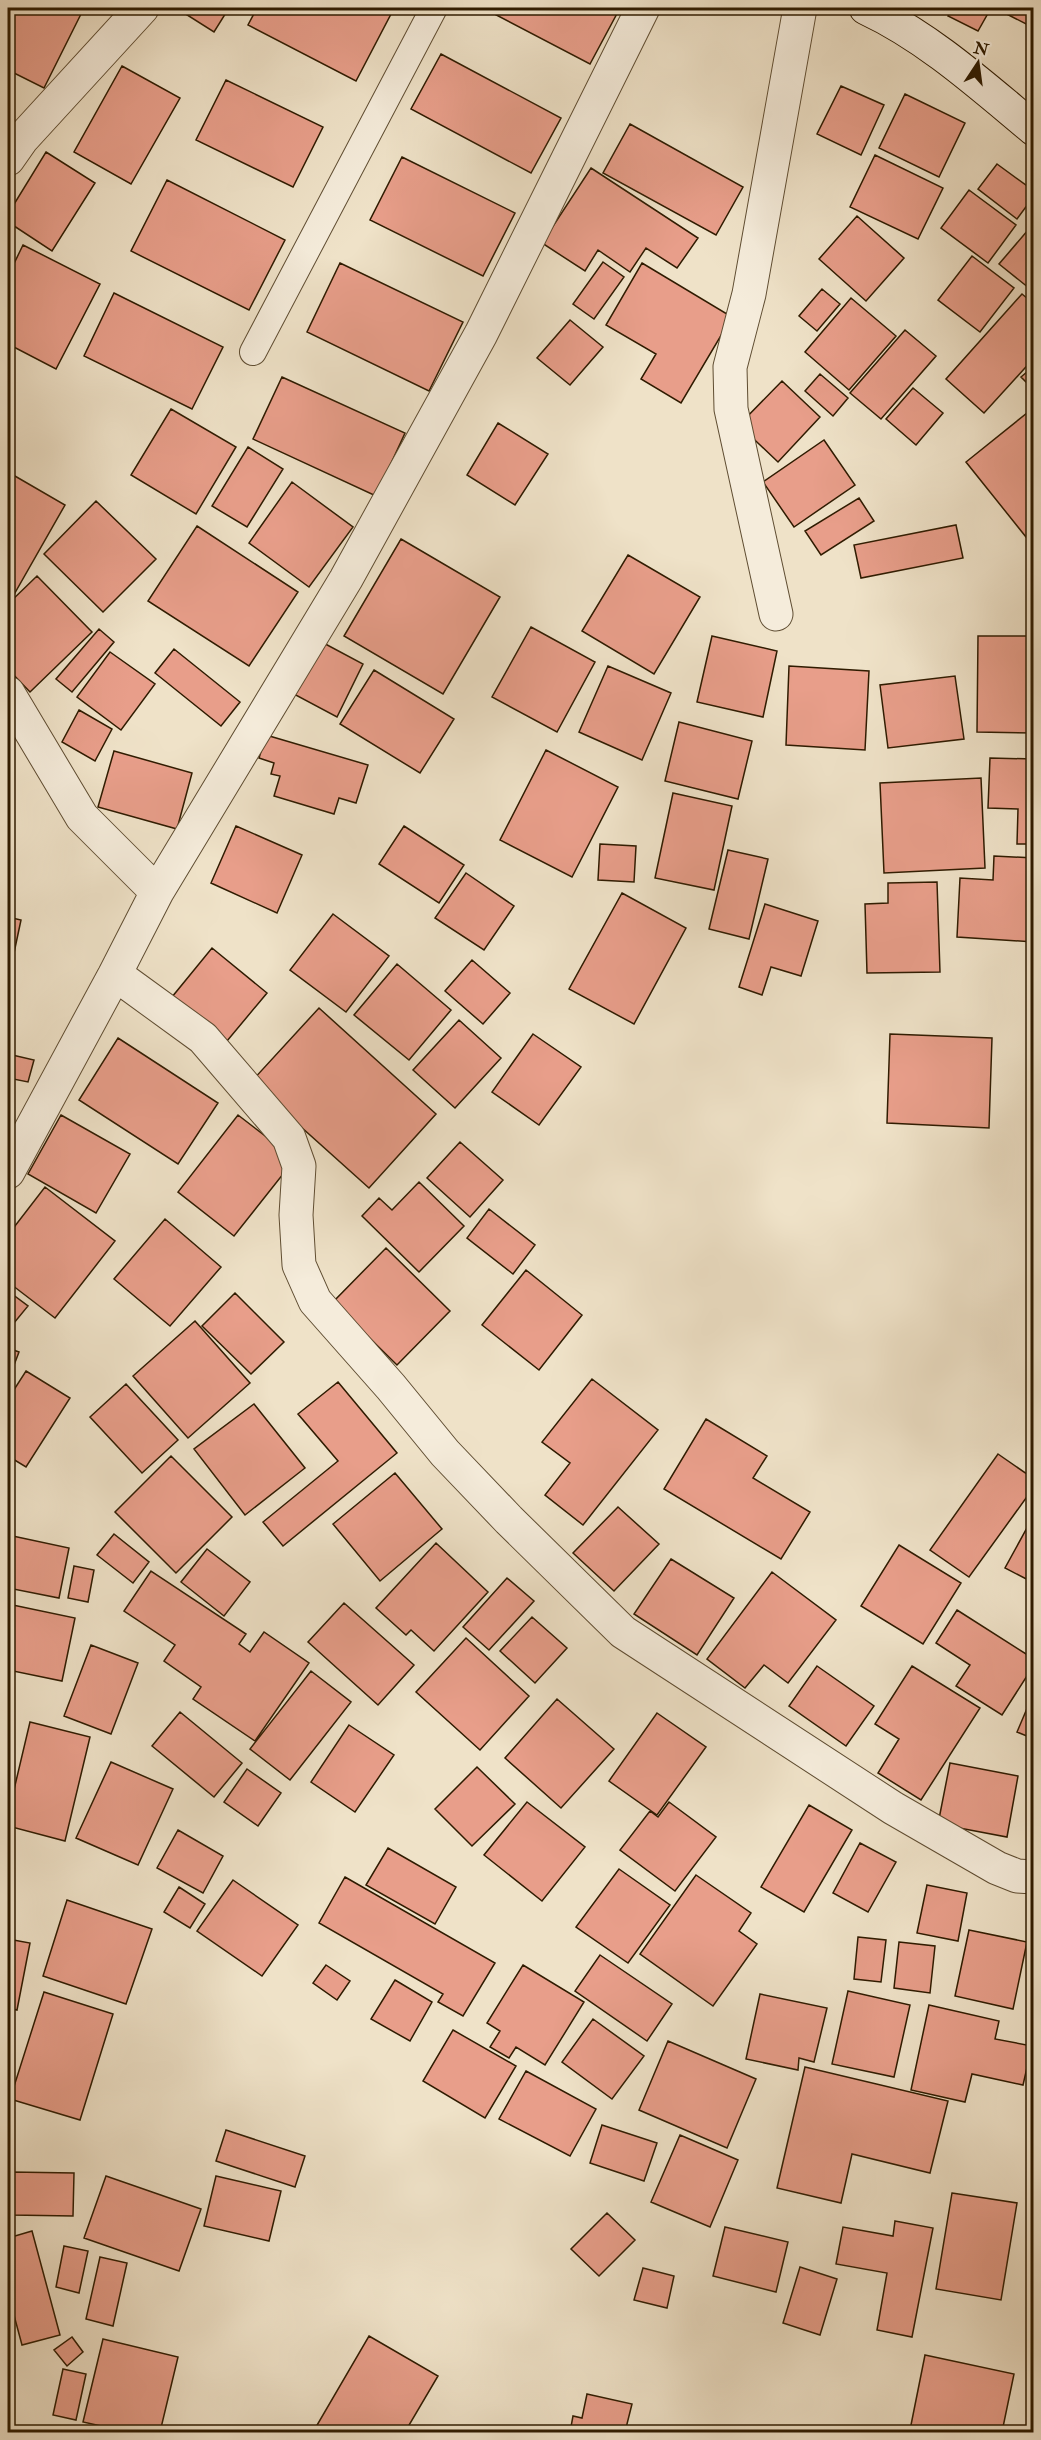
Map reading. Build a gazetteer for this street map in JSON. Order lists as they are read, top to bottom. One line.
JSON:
{"north":"top"}
